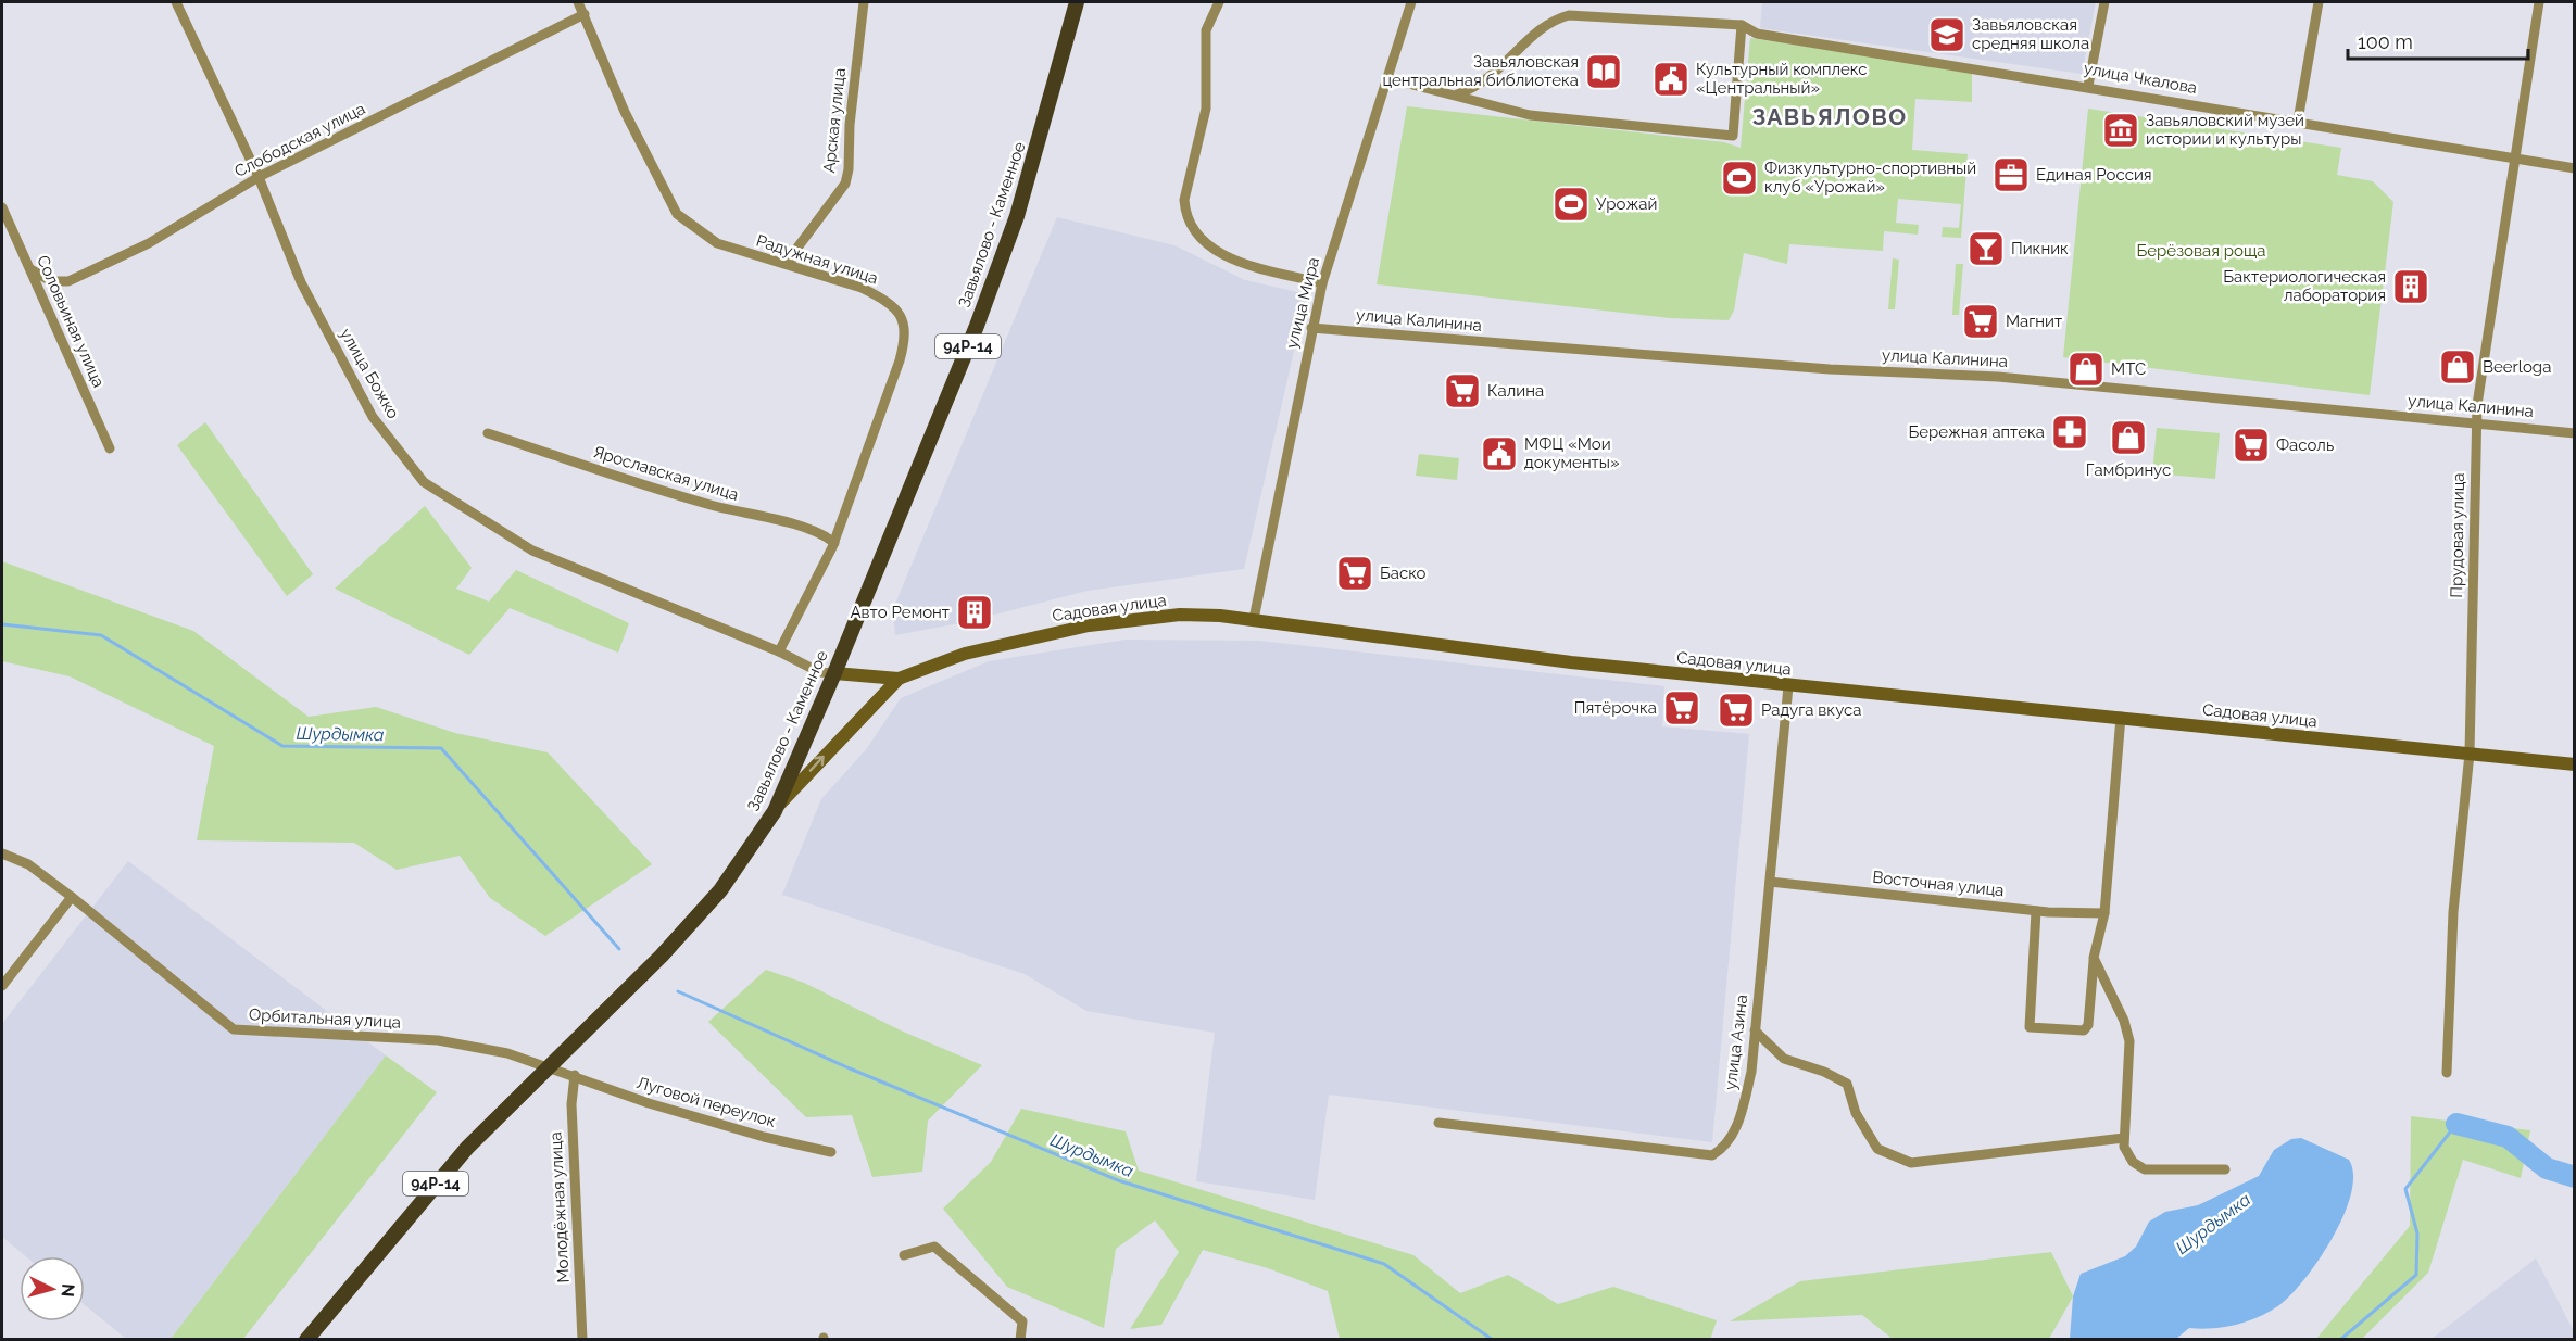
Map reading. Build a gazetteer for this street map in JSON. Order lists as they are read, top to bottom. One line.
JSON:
{"streets":{"main road":["Завьялово - Каменное","94Р-14"],"street":["улица Чкалова","Арская улица","Слободская улица","Радужная улица","улица Мира","улица Калинина","Соловьиная улица","улица Божко","Ярославская улица","Прудовая улица","Садовая улица","Восточная улица","Орбитальная улица","улица Азина","Луговой переулок","Молодёжная улица"]},"crossings":[["улица Чкалова","Прудовая улица"],["Арская улица","Радужная улица"],["Слободская улица","Радужная улица"],["Слободская улица","Соловьиная улица"],["Слободская улица","улица Божко"],["Завьялово - Каменное","улица Божко"],["Завьялово - Каменное","Орбитальная улица"],["Радужная улица","улица Божко"],["Радужная улица","Ярославская улица"],["улица Мира","улица Калинина"],["улица Мира","Садовая улица"],["улица Калинина","Прудовая улица"],["Прудовая улица","Садовая улица"],["Садовая улица","улица Азина"],["Восточная улица","улица Азина"],["Орбитальная улица","Луговой переулок"],["Орбитальная улица","Молодёжная улица"],["Луговой переулок","Молодёжная улица"]],"districts":["ЗАВЬЯЛОВО"],"water":["Шурдымка"],"parks":["Берёзовая роща"],"places":{"school or university":["Завьяловская средняя школа"],"library":["Завьяловская центральная библиотека"],"public building":["Культурный комплекс «Центральный»","МФЦ «Мои документы»"],"museum":["Завьяловский музей истории и культуры"],"office":["Единая Россия"],"sports":["Физкультурно-спортивный клуб «Урожай»","Урожай"],"bar":["Пикник"],"building":["Бактериологическая лаборатория","Авто Ремонт"],"supermarket":["Магнит","Калина","Фасоль","Баско","Пятёрочка","Радуга вкуса"],"shop":["Beerloga","МТС","Гамбринус"],"pharmacy":["Бережная аптека"]},"scale_bar":"100 m","north":"right"}
